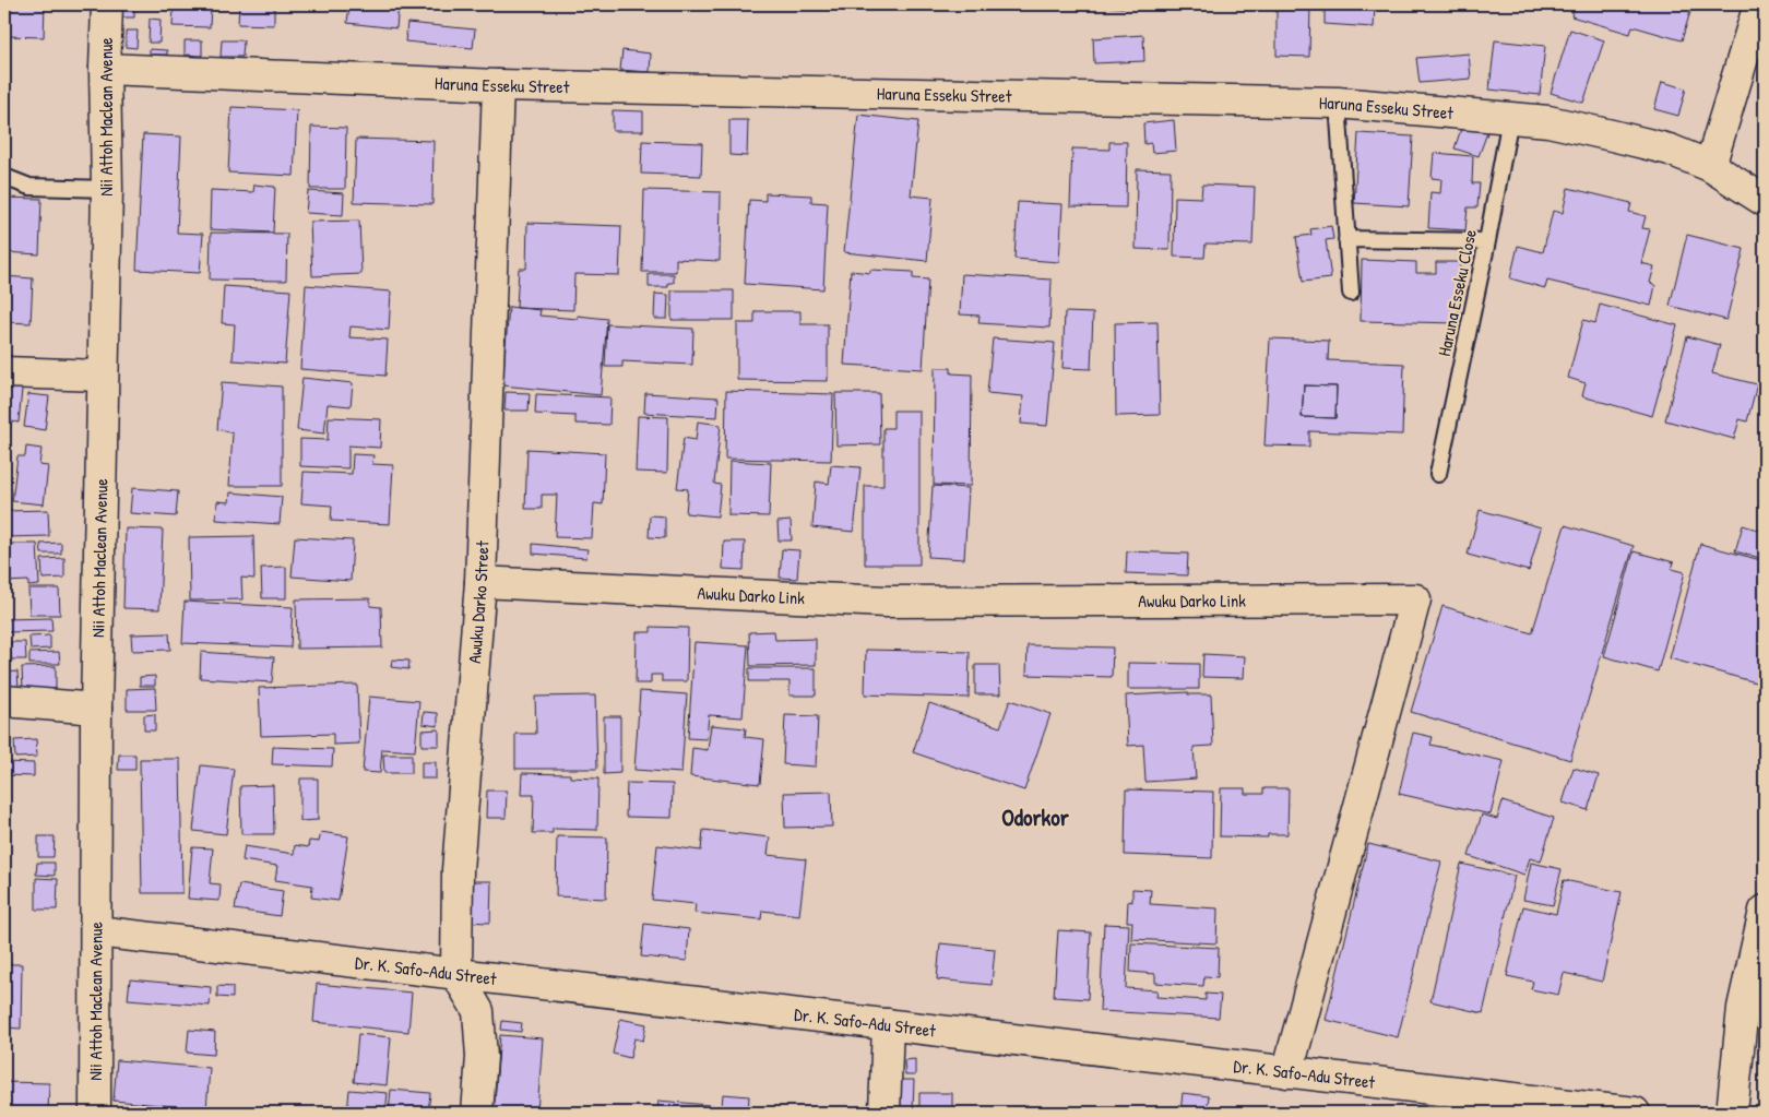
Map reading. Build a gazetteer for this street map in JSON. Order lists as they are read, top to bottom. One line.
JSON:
{"streets":{"street":["Haruna Esseku Street","Nii Attoh Maclean Avenue","Awuku Darko Link","Awuku Darko Street","Dr. K. Safo-Adu Street"],"lane":["Haruna Esseku Close"]},"crossings":[["Haruna Esseku Street","Nii Attoh Maclean Avenue"],["Haruna Esseku Street","Haruna Esseku Close"],["Haruna Esseku Street","Awuku Darko Street"],["Nii Attoh Maclean Avenue","Dr. K. Safo-Adu Street"],["Awuku Darko Link","Awuku Darko Street"],["Awuku Darko Link","Dr. K. Safo-Adu Street"],["Awuku Darko Street","Dr. K. Safo-Adu Street"]],"districts":["Odorkor"]}
